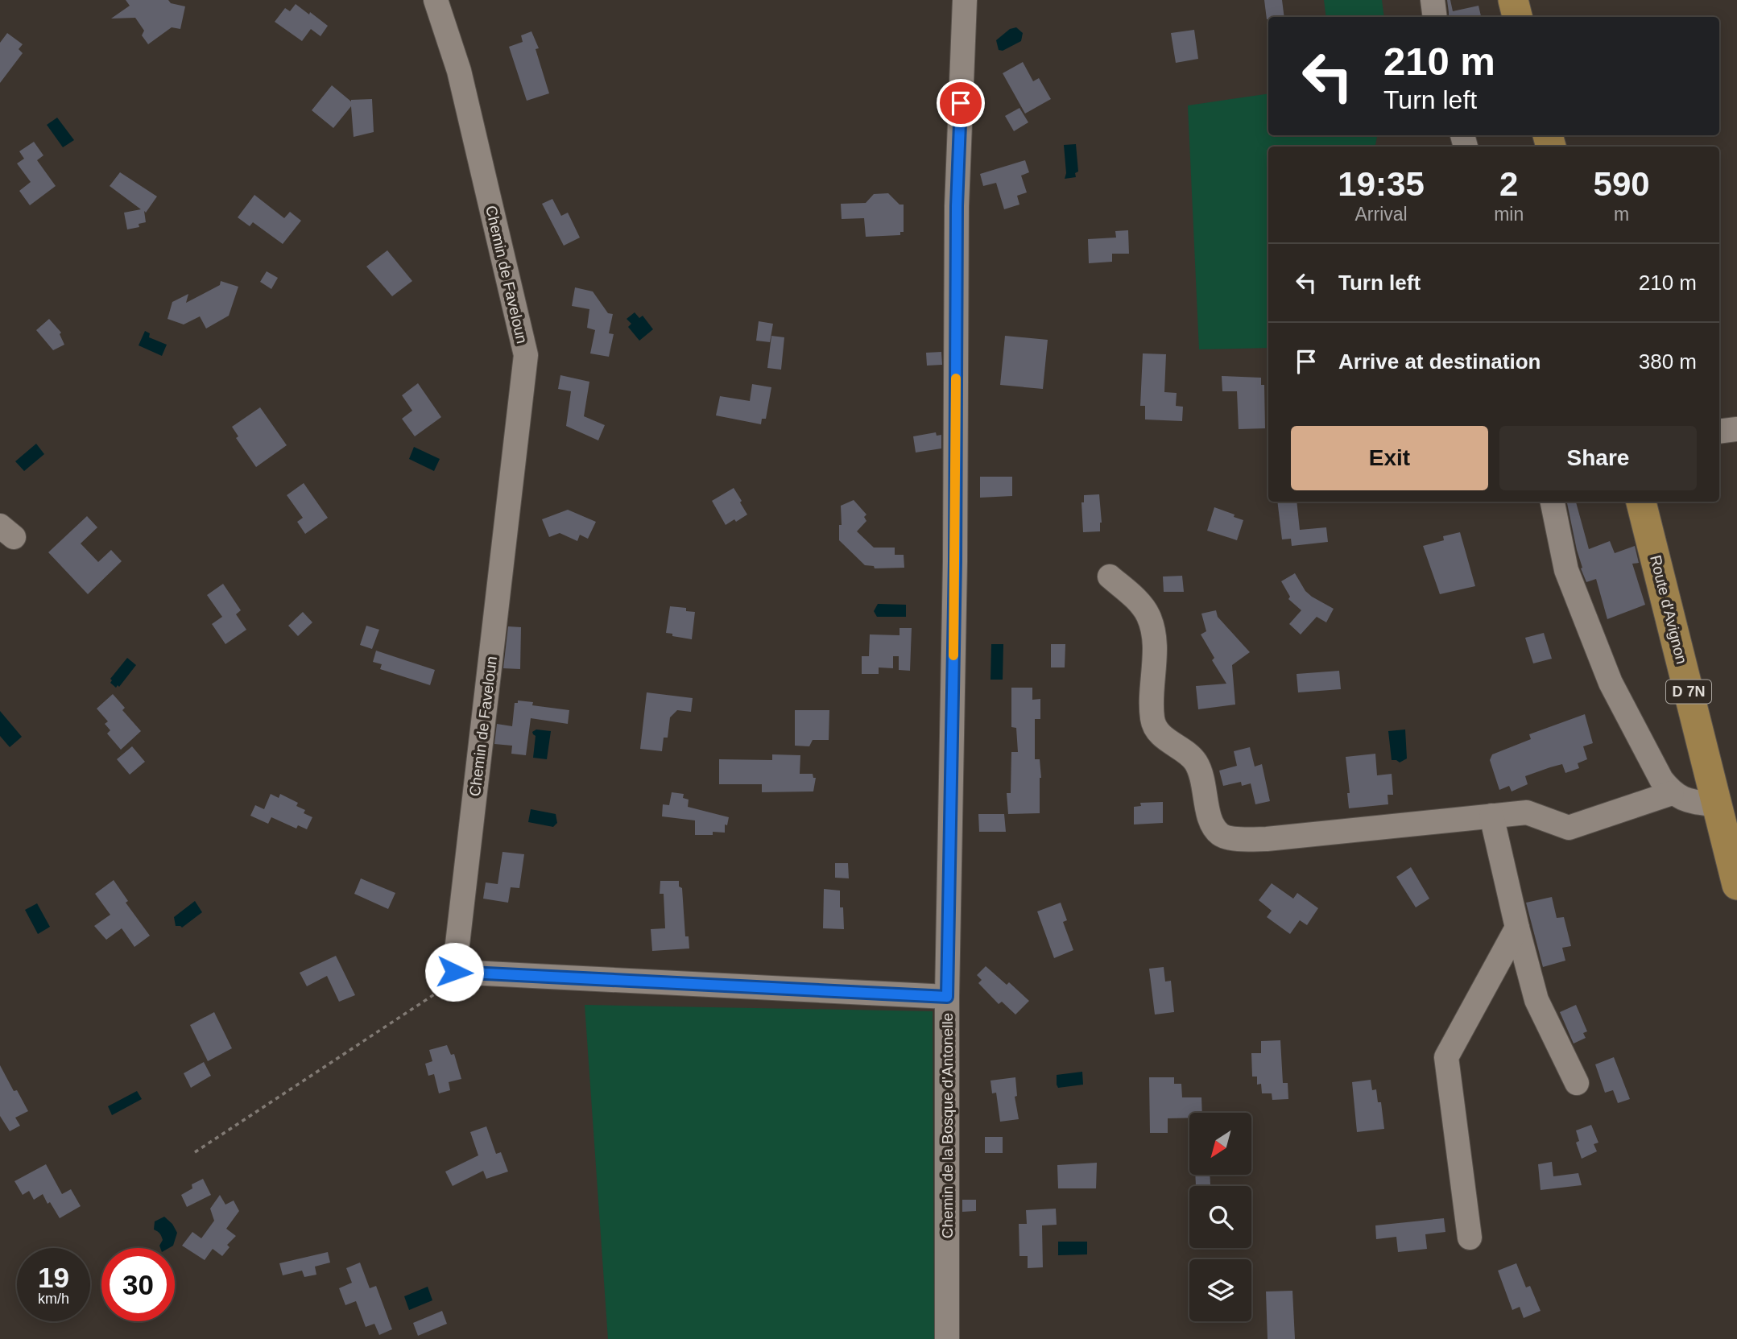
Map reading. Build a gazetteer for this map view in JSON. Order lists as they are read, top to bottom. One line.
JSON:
{"streets":{"main road":["Route d'Avignon","D 7N"],"street":["Chemin de Faveloun","Chemin de la Bosque d'Antonelle"]},"crossings":[["Chemin de Faveloun","Chemin de la Bosque d'Antonelle"]],"north":"bottom left","page":{"turn":["210 m","Turn left"],"eta":["19:35","Arrival","2","min","590","m"],"list":[{"name":"Turn left","value":"210 m"},{"name":"Arrive at destination","value":"380 m"}],"buttons":["Exit","Share"],"speed":"19 km/h","limit":"30"}}
